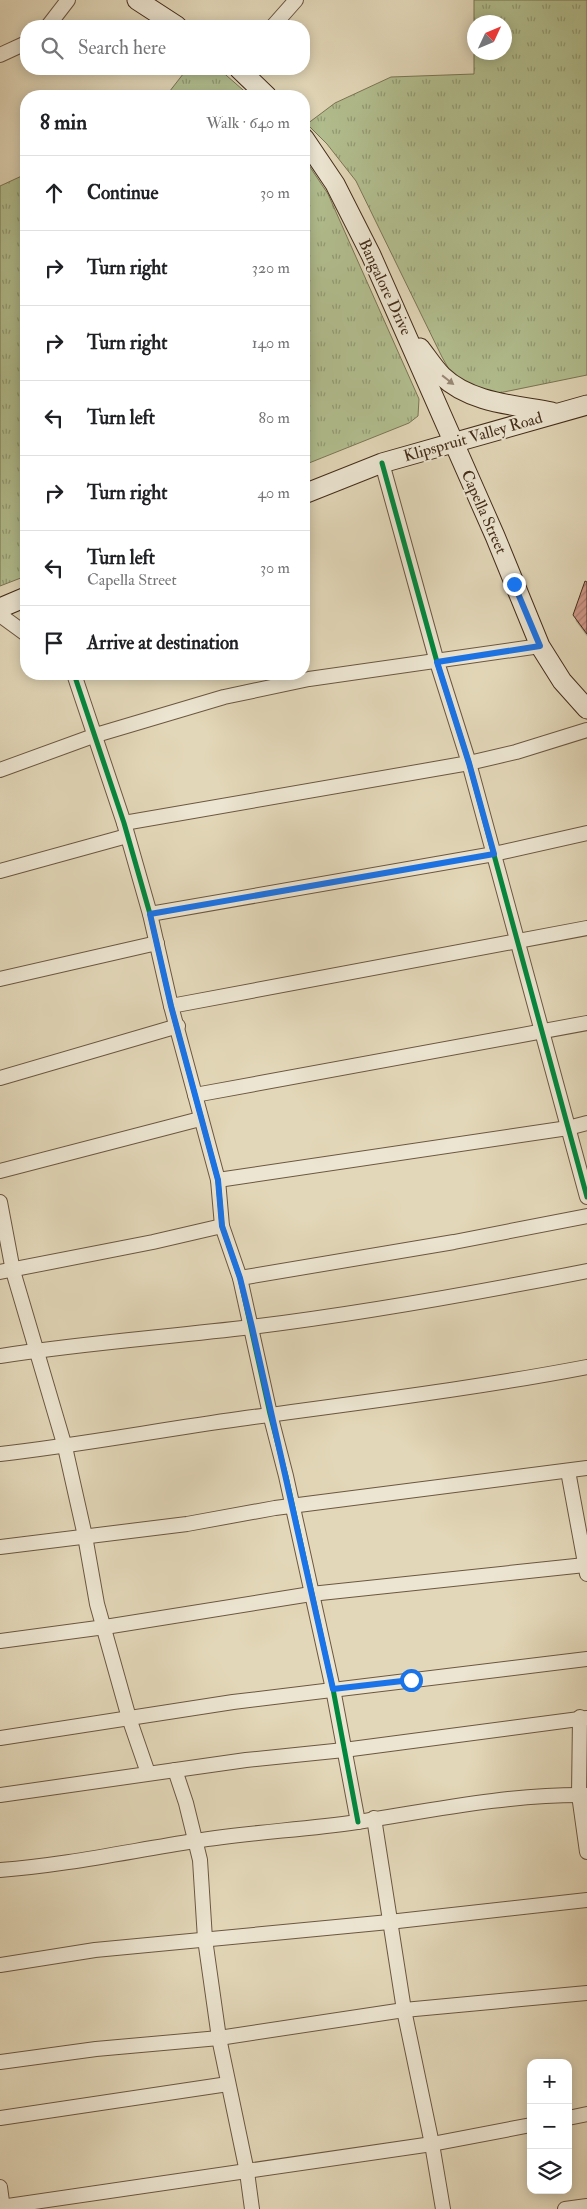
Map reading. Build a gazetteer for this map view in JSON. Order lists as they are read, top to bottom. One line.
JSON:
{"streets":{"street":["Bangalore Drive","Klipspruit Valley Road","Capella Street"]},"crossings":[["Bangalore Drive","Klipspruit Valley Road"],["Bangalore Drive","Capella Street"],["Klipspruit Valley Road","Capella Street"]],"north":"top right","page":{"search":"Search here","heading":["8 min","Walk · 640 m"],"list":[["Continue","30 m"],["Turn right","320 m"],["Turn right","140 m"],["Turn left","80 m"],["Turn right","40 m"],["Turn left","Capella Street","30 m"],"Arrive at destination"],"map_buttons":["+","−"]}}
